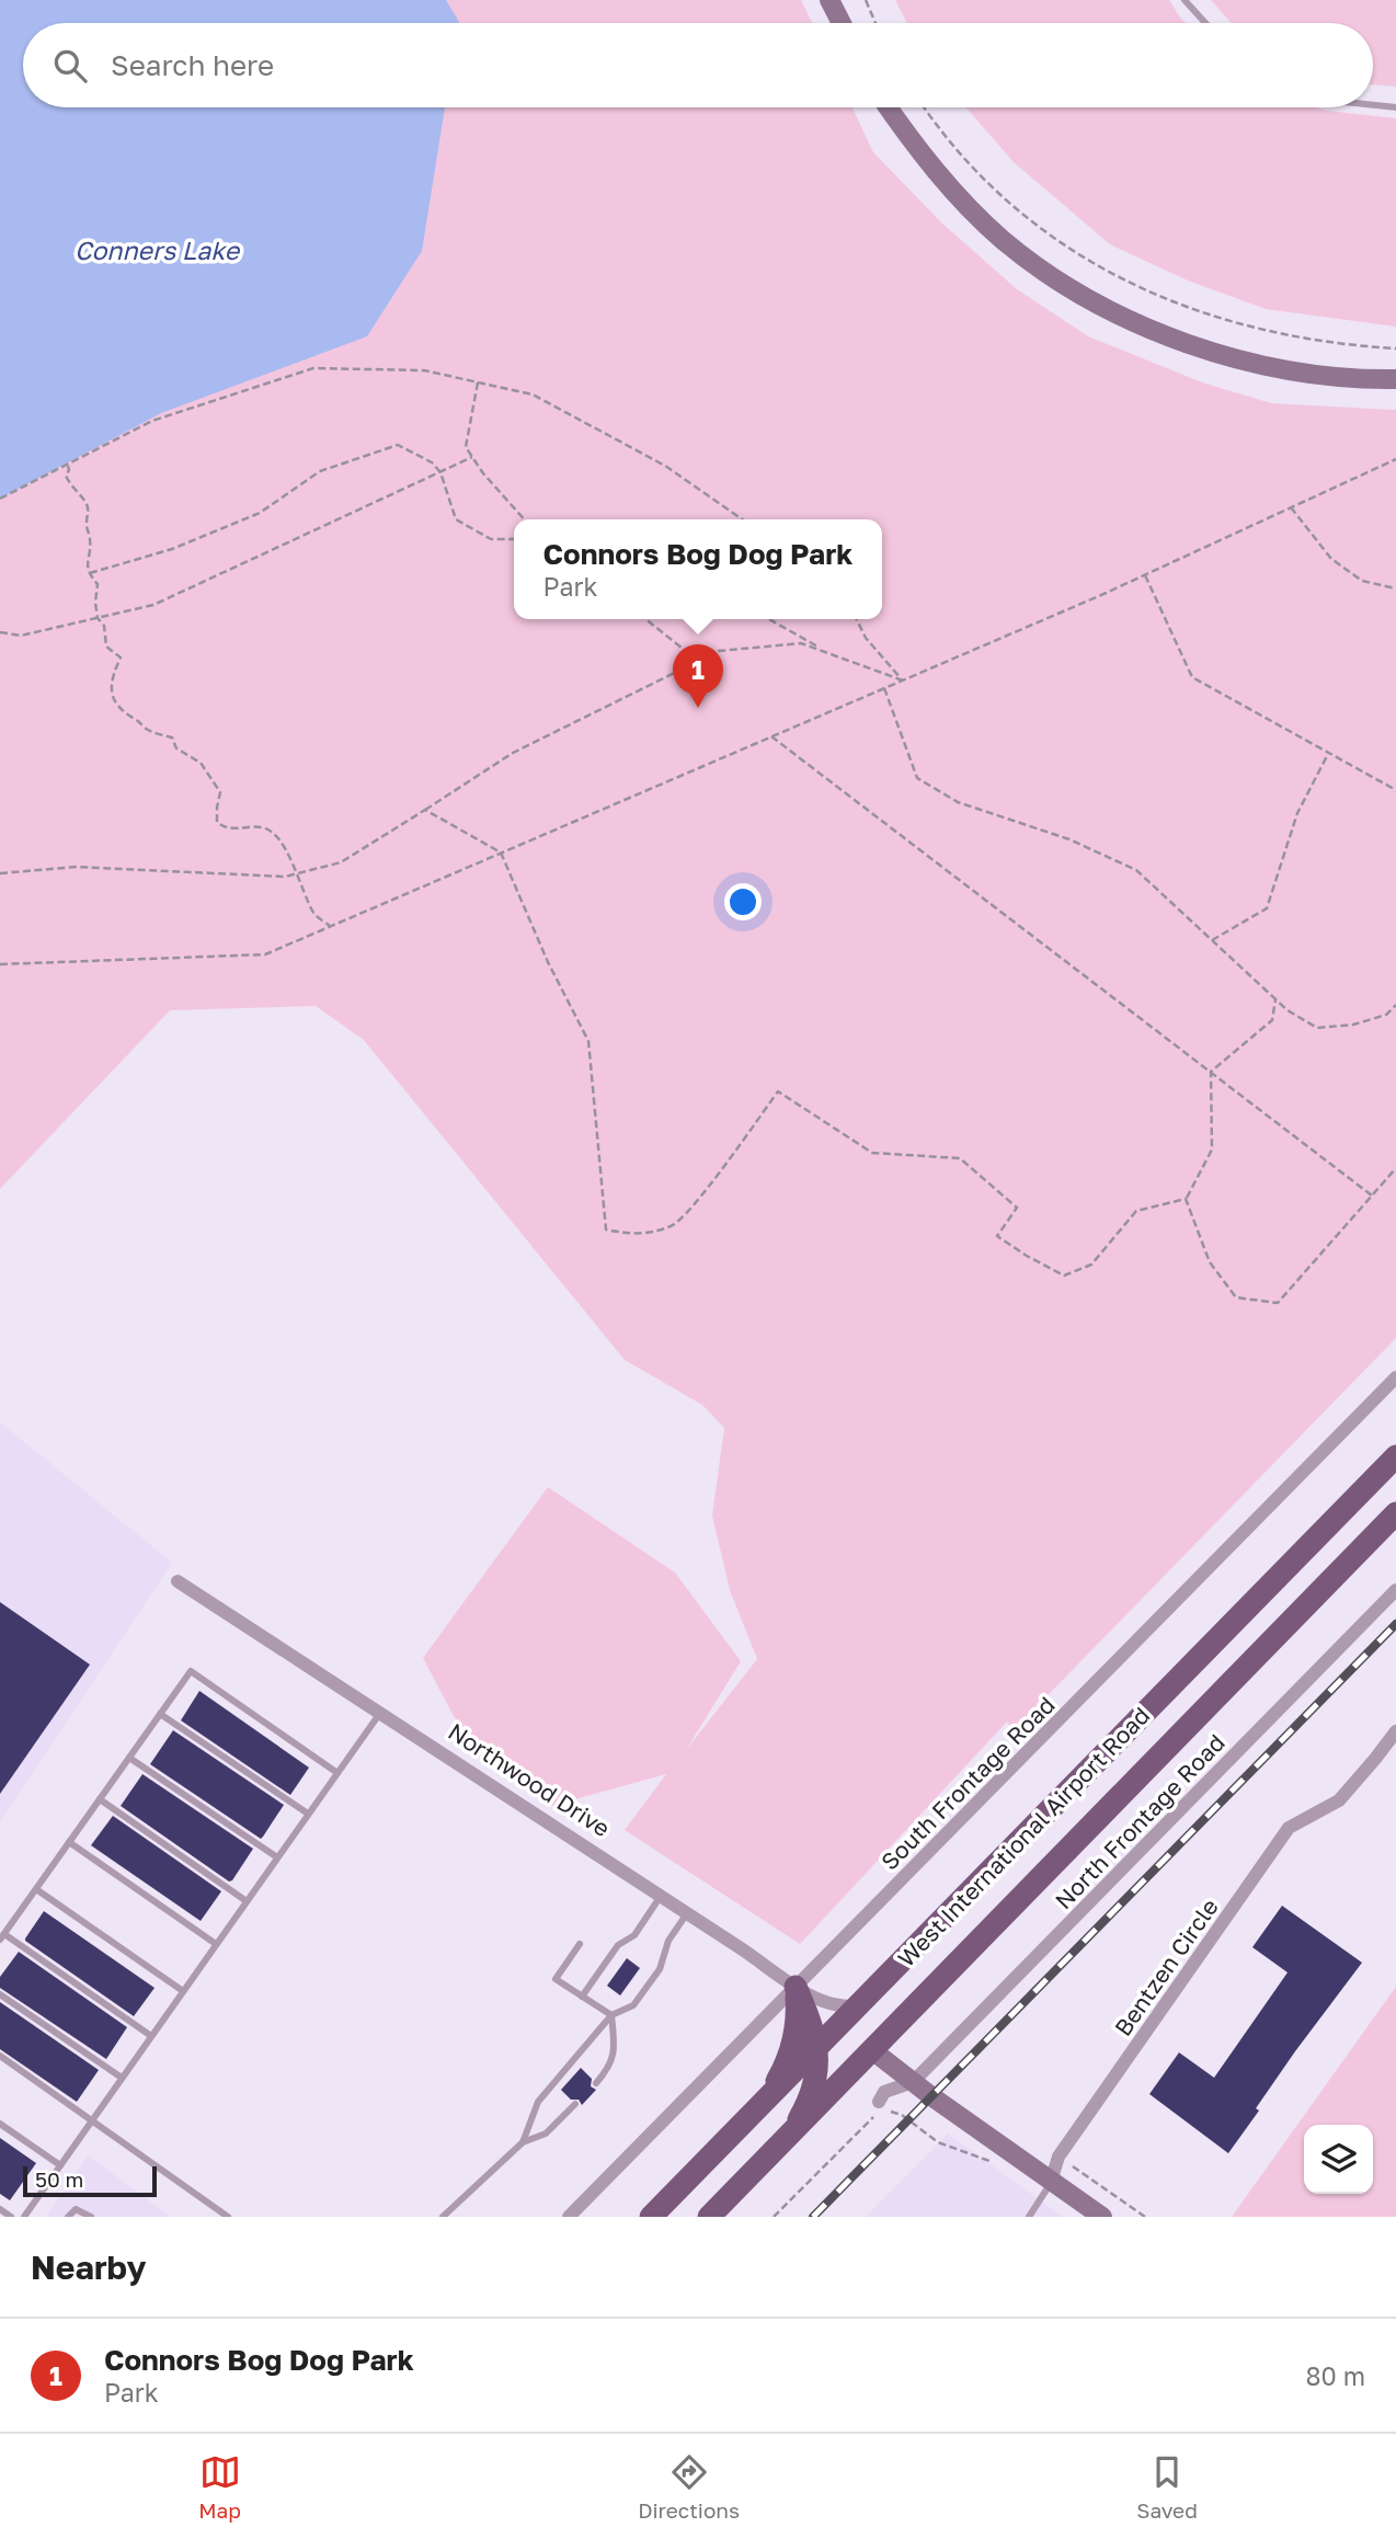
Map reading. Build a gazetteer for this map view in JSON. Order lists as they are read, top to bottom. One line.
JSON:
{"streets":{"main road":["West International Airport Road"],"street":["Northwood Drive","South Frontage Road","North Frontage Road","Bentzen Circle"]},"crossings":[["Northwood Drive","South Frontage Road"],["Northwood Drive","West International Airport Road"]],"water":["Conners Lake"],"scale_bar":"50 m","page":{"search":"Search here","popup":["Connors Bog Dog Park","Park"],"pins":"1","scale":"50 m","heading":"Nearby","list":[{"mark":"1","name":"Connors Bog Dog Park","note":"Park","value":"80 m"}],"nav":["Map","Directions","Saved"]}}
